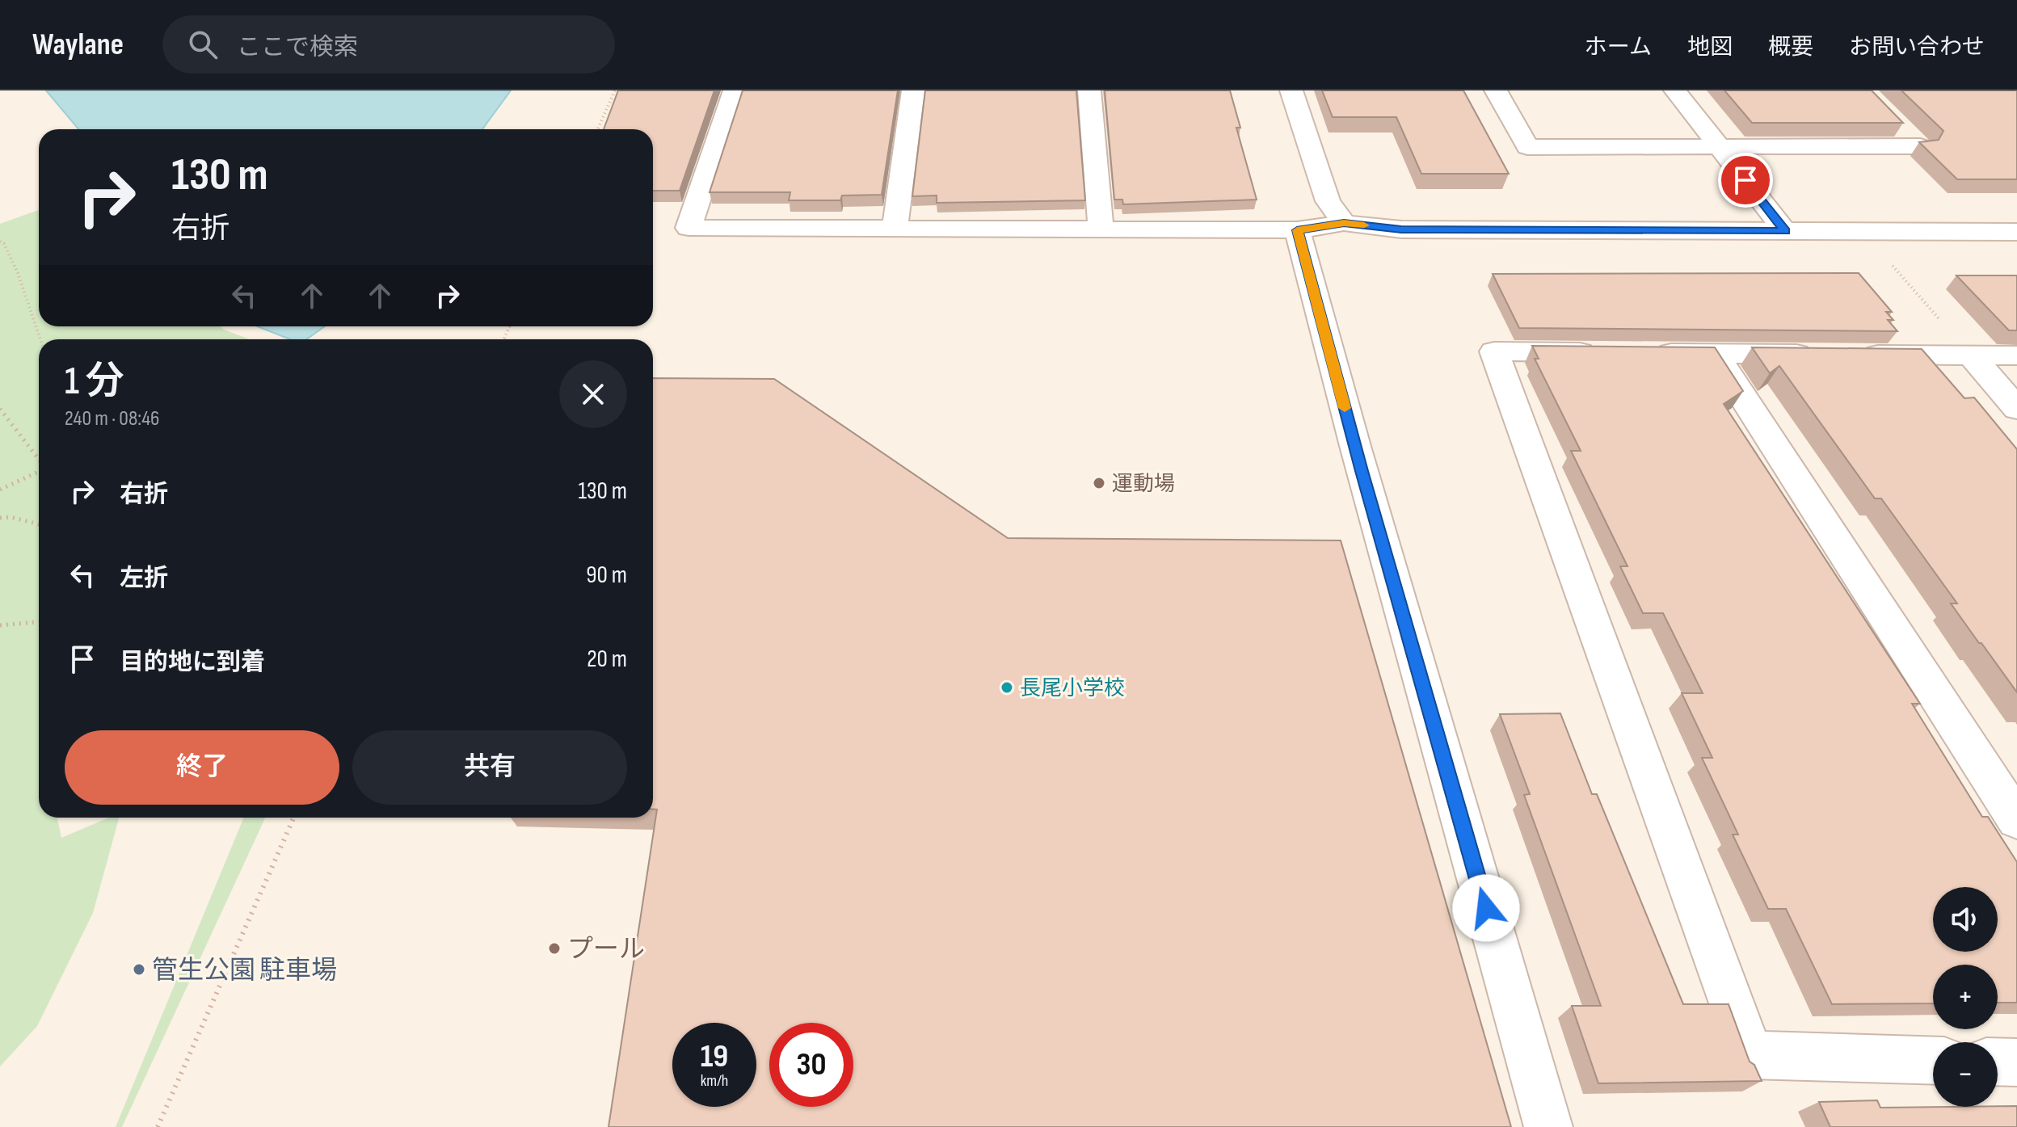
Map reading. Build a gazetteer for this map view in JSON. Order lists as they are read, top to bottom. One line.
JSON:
{"places":["運動場","長尾小学校","プール","管生公園 駐車場"],"page":{"header":"Waylane","search":"ここで検索","nav":["ホーム","地図","概要","お問い合わせ"],"turn":["130 m","右折"],"heading":["1 分","240 m · 08:46"],"list":[{"name":"右折","value":"130 m"},{"name":"左折","value":"90 m"},{"name":"目的地に到着","value":"20 m"}],"buttons":["終了","共有"],"map_buttons":["+","−"],"speed":"19 km/h","limit":"30"}}
